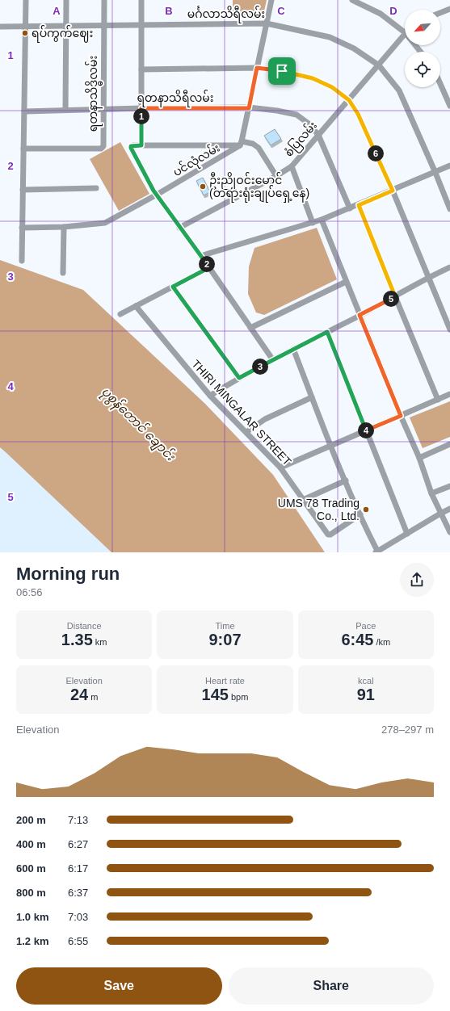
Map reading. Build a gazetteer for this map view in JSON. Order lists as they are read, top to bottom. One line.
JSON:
{"streets":{"street":["မင်္ဂလာသိရီလမ်း","ရတနာသိဒ္ဓိလမ်း","ရတနာသိရီလမ်း","စံပြလမ်း","ပင်လုံလမ်း","THIRI MINGALAR STREET"]},"crossings":[["မင်္ဂလာသိရီလမ်း","ရတနာသိဒ္ဓိလမ်း"],["မင်္ဂလာသိရီလမ်း","စံပြလမ်း"],["ရတနာသိဒ္ဓိလမ်း","ရတနာသိရီလမ်း"],["ရတနာသိရီလမ်း","စံပြလမ်း"]],"water":["ပုစွန်တောင် ချောင်း"],"places":["ရပ်ကွက်ဈေး","ဦးညိုဝင်းမောင် (တရားရုံးချုပ်ရှေ့နေ)","UMS 78 Trading Co., Ltd."],"north":"bottom left","page":{"pins":["1","6","2","5","3","4"],"heading":["Morning run","06:56"],"stats":[["Distance","1.35 km"],["Time","9:07"],["Pace","6:45 /km"],["Elevation","24 m"],["Heart rate","145 bpm"],["kcal","91"]],"chart":["Elevation","278–297 m"],"list":[{"name":"200 m","note":"7:13"},{"name":"400 m","note":"6:27"},{"name":"600 m","note":"6:17"},{"name":"800 m","note":"6:37"},{"name":"1.0 km","note":"7:03"},{"name":"1.2 km","note":"6:55"}],"buttons":["Save","Share"]},"grid":{"columns":["A","B","C","D"],"rows":["1","2","3","4","5"]}}
